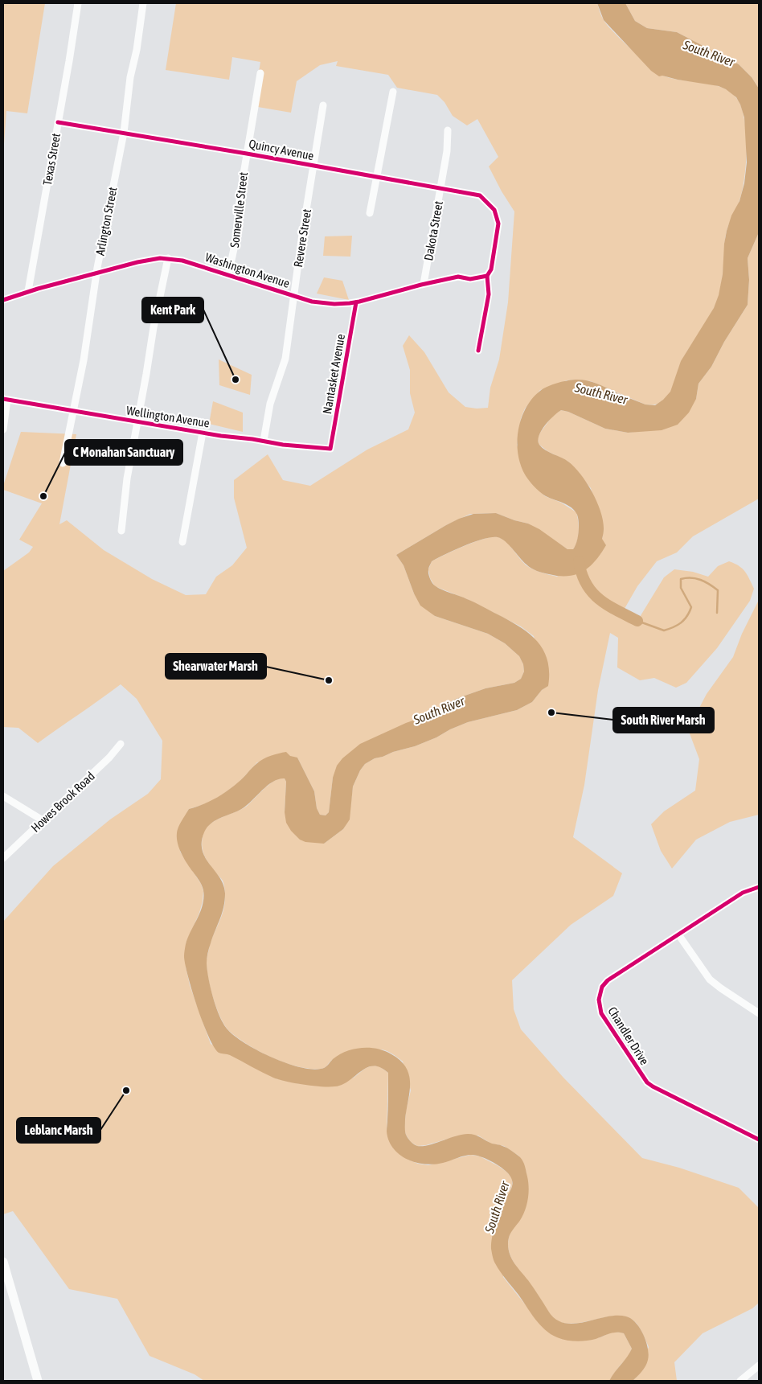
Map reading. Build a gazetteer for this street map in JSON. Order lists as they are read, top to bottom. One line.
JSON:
{"streets":{"street":["Quincy Avenue","Texas Street","Somerville Street","Arlington Street","Dakota Street","Revere Street","Washington Avenue","Nantasket Avenue","Wellington Avenue","Howes Brook Road","Chandler Drive"]},"crossings":[["Quincy Avenue","Texas Street"],["Quincy Avenue","Somerville Street"],["Quincy Avenue","Arlington Street"],["Quincy Avenue","Dakota Street"],["Quincy Avenue","Revere Street"],["Quincy Avenue","Washington Avenue"],["Texas Street","Washington Avenue"],["Somerville Street","Washington Avenue"],["Arlington Street","Washington Avenue"],["Arlington Street","Wellington Avenue"],["Dakota Street","Washington Avenue"],["Revere Street","Washington Avenue"],["Revere Street","Wellington Avenue"],["Washington Avenue","Nantasket Avenue"],["Nantasket Avenue","Wellington Avenue"]],"water":["South River"],"places":["Kent Park","C Monahan Sanctuary","Shearwater Marsh","South River Marsh","Leblanc Marsh"]}
